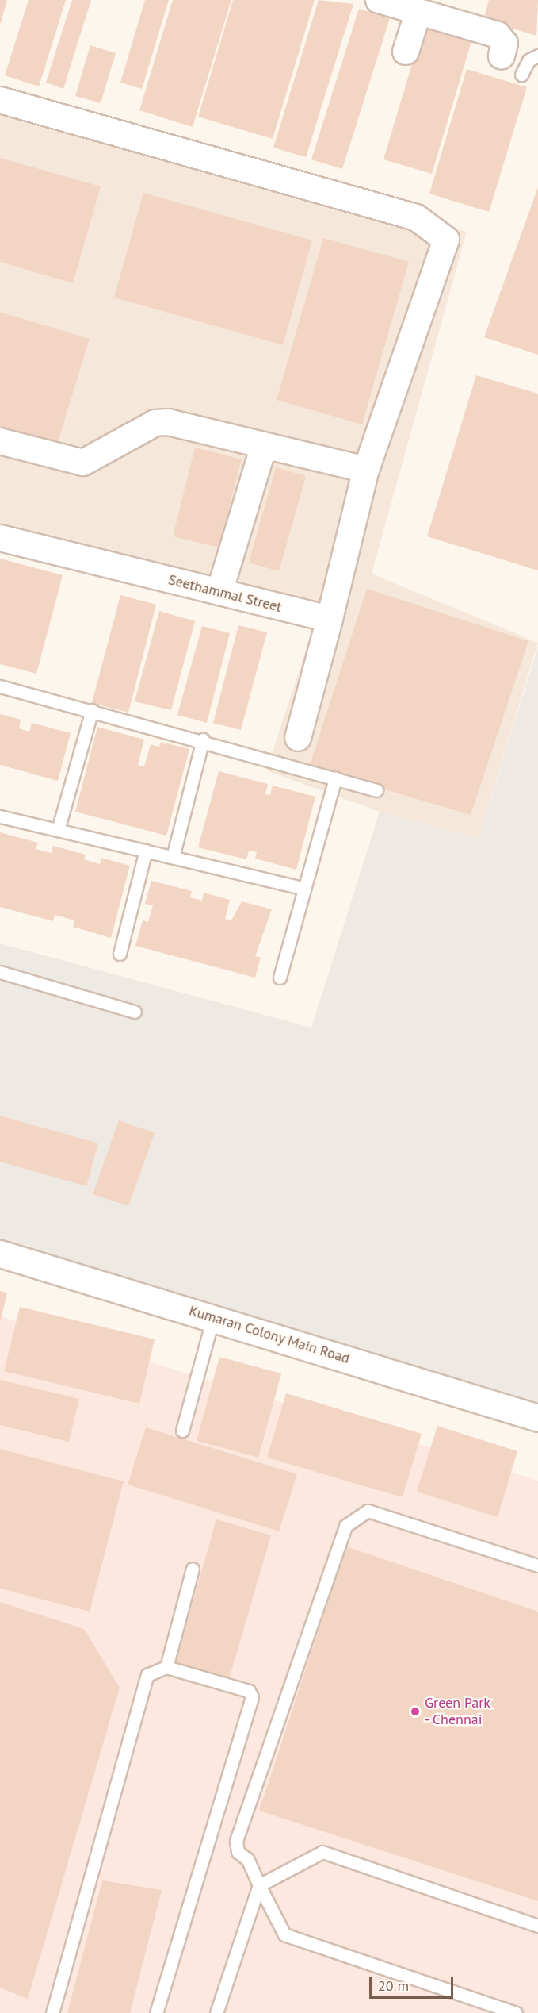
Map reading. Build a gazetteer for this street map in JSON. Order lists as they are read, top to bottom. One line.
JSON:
{"streets":{"street":["Seethammal Street","Kumaran Colony Main Road"]},"places":["Green Park - Chennai"],"scale_bar":"20 m"}
